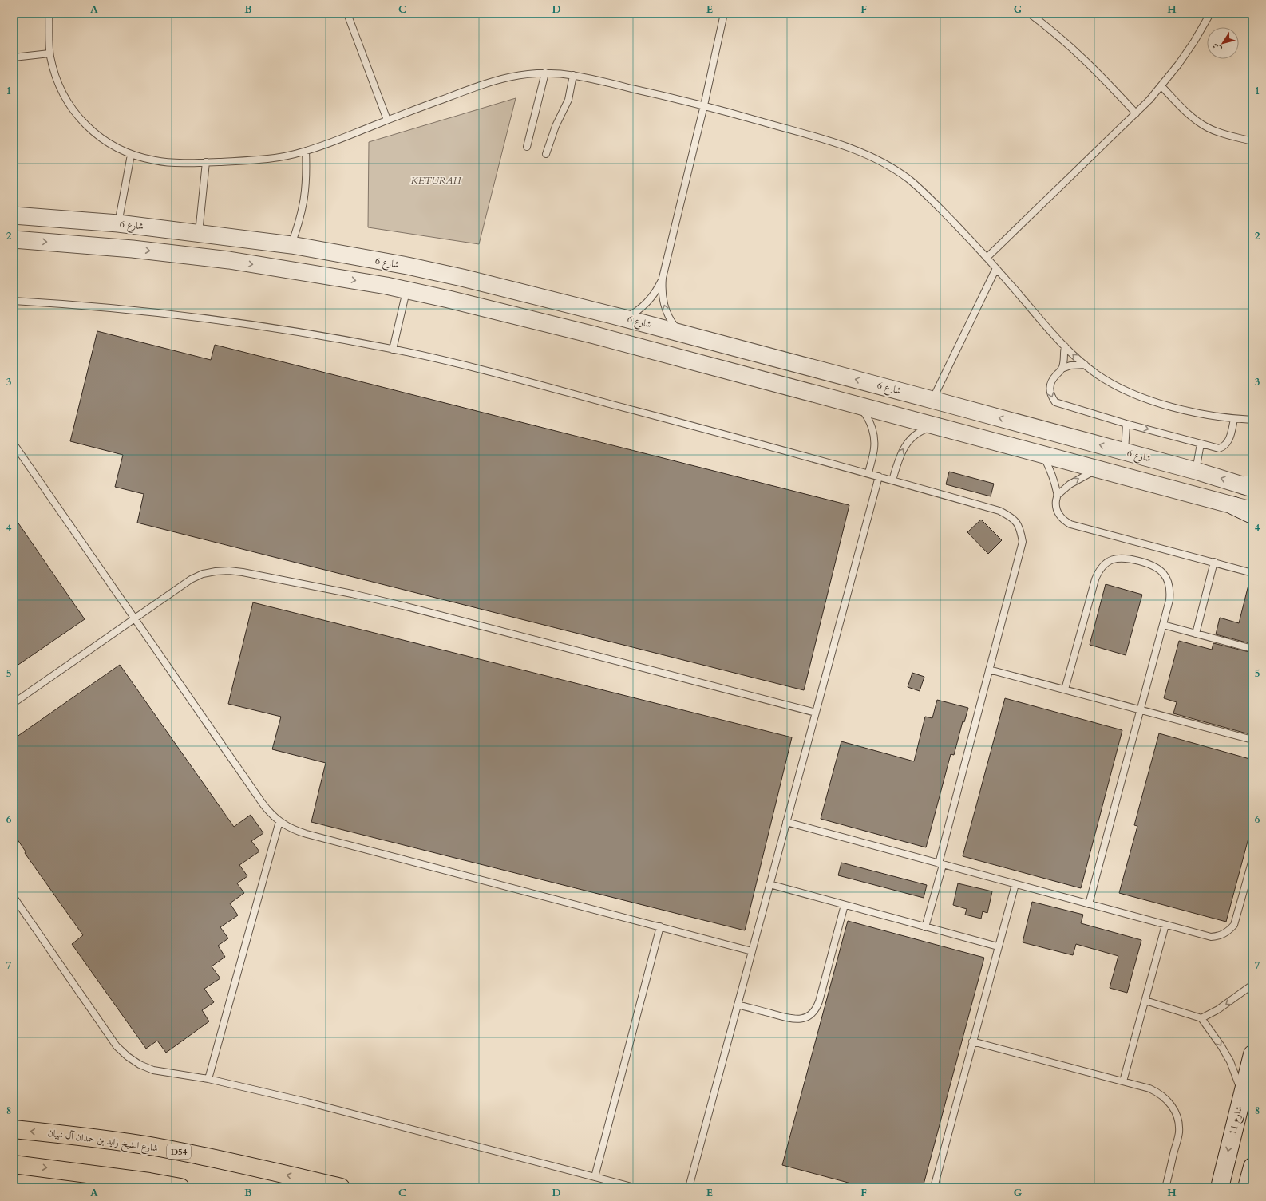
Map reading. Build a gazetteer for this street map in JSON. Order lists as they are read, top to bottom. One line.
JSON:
{"streets":{"main road":["شارع 11","شارع الشيخ زايد بن حمدان آل نهيان","D54"],"street":["شارع 6"]},"one_way":["شارع 11"],"parks":["KETURAH"],"north":"bottom left","grid":{"columns":["A","B","C","D","E","F","G","H"],"rows":["1","2","3","4","5","6","7","8"]}}
